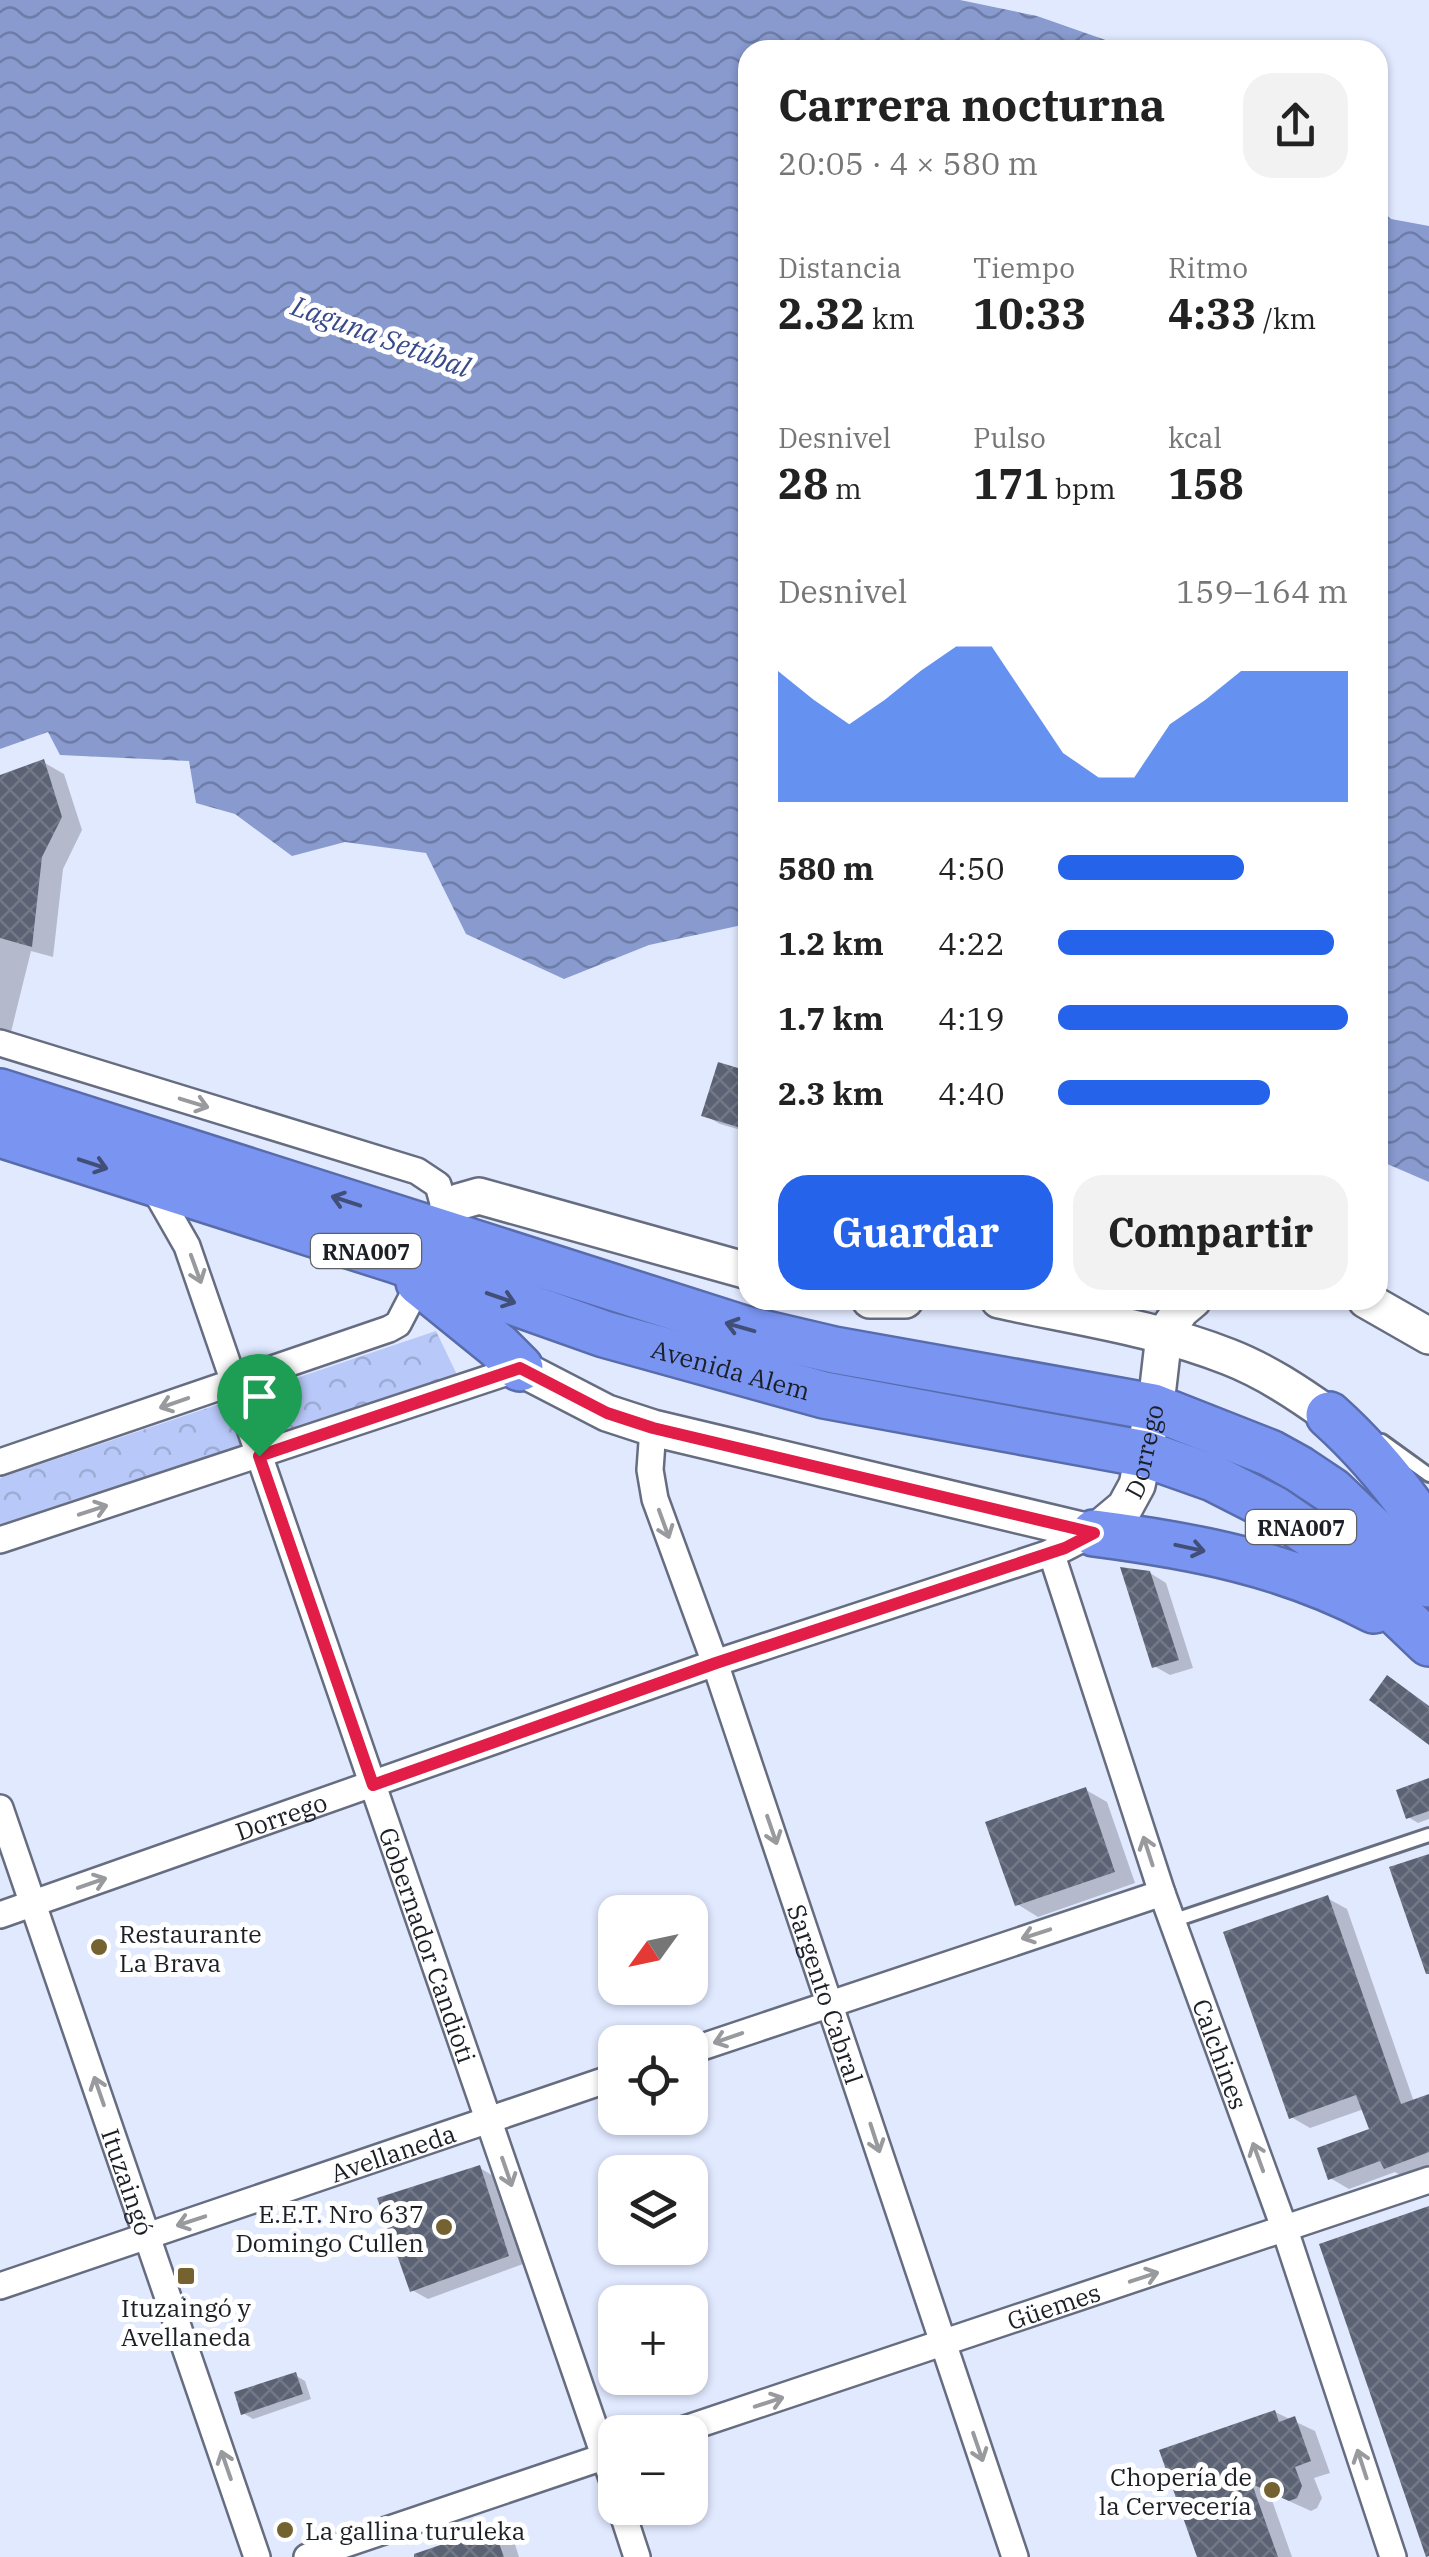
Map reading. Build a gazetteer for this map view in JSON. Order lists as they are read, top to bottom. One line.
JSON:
{"streets":{"highway":["RNA007","Avenida Alem"],"street":["Dorrego","Gobernador Candioti","Sargento Cabral","Calchines","Avellaneda","Ituzaingó","Güemes"]},"crossings":[["Avenida Alem","Dorrego"],["Avenida Alem","Gobernador Candioti"],["Dorrego","Gobernador Candioti"],["Dorrego","Sargento Cabral"],["Dorrego","Calchines"],["Dorrego","Ituzaingó"],["Gobernador Candioti","Avellaneda"],["Sargento Cabral","Güemes"],["Calchines","Güemes"],["Avellaneda","Ituzaingó"]],"one_way":["Gobernador Candioti","Sargento Cabral","Calchines","Avellaneda","Ituzaingó","Güemes"],"water":["Laguna Setúbal"],"places":{"other":["Restaurante La Brava","E.E.T. Nro 637 Domingo Cullen","Chopería de la Cervecería","La gallina turuleka"],"transit":["Ituzaingó y Avellaneda"]},"north":"bottom left","page":{"heading":["Carrera nocturna","20:05 · 4 × 580 m"],"stats":[["Distancia","2.32 km"],["Tiempo","10:33"],["Ritmo","4:33 /km"],["Desnivel","28 m"],["Pulso","171 bpm"],["kcal","158"]],"chart":["Desnivel","159–164 m"],"list":[{"name":"580 m","note":"4:50"},{"name":"1.2 km","note":"4:22"},{"name":"1.7 km","note":"4:19"},{"name":"2.3 km","note":"4:40"}],"buttons":["Guardar","Compartir"],"map_buttons":["+","−"]}}
